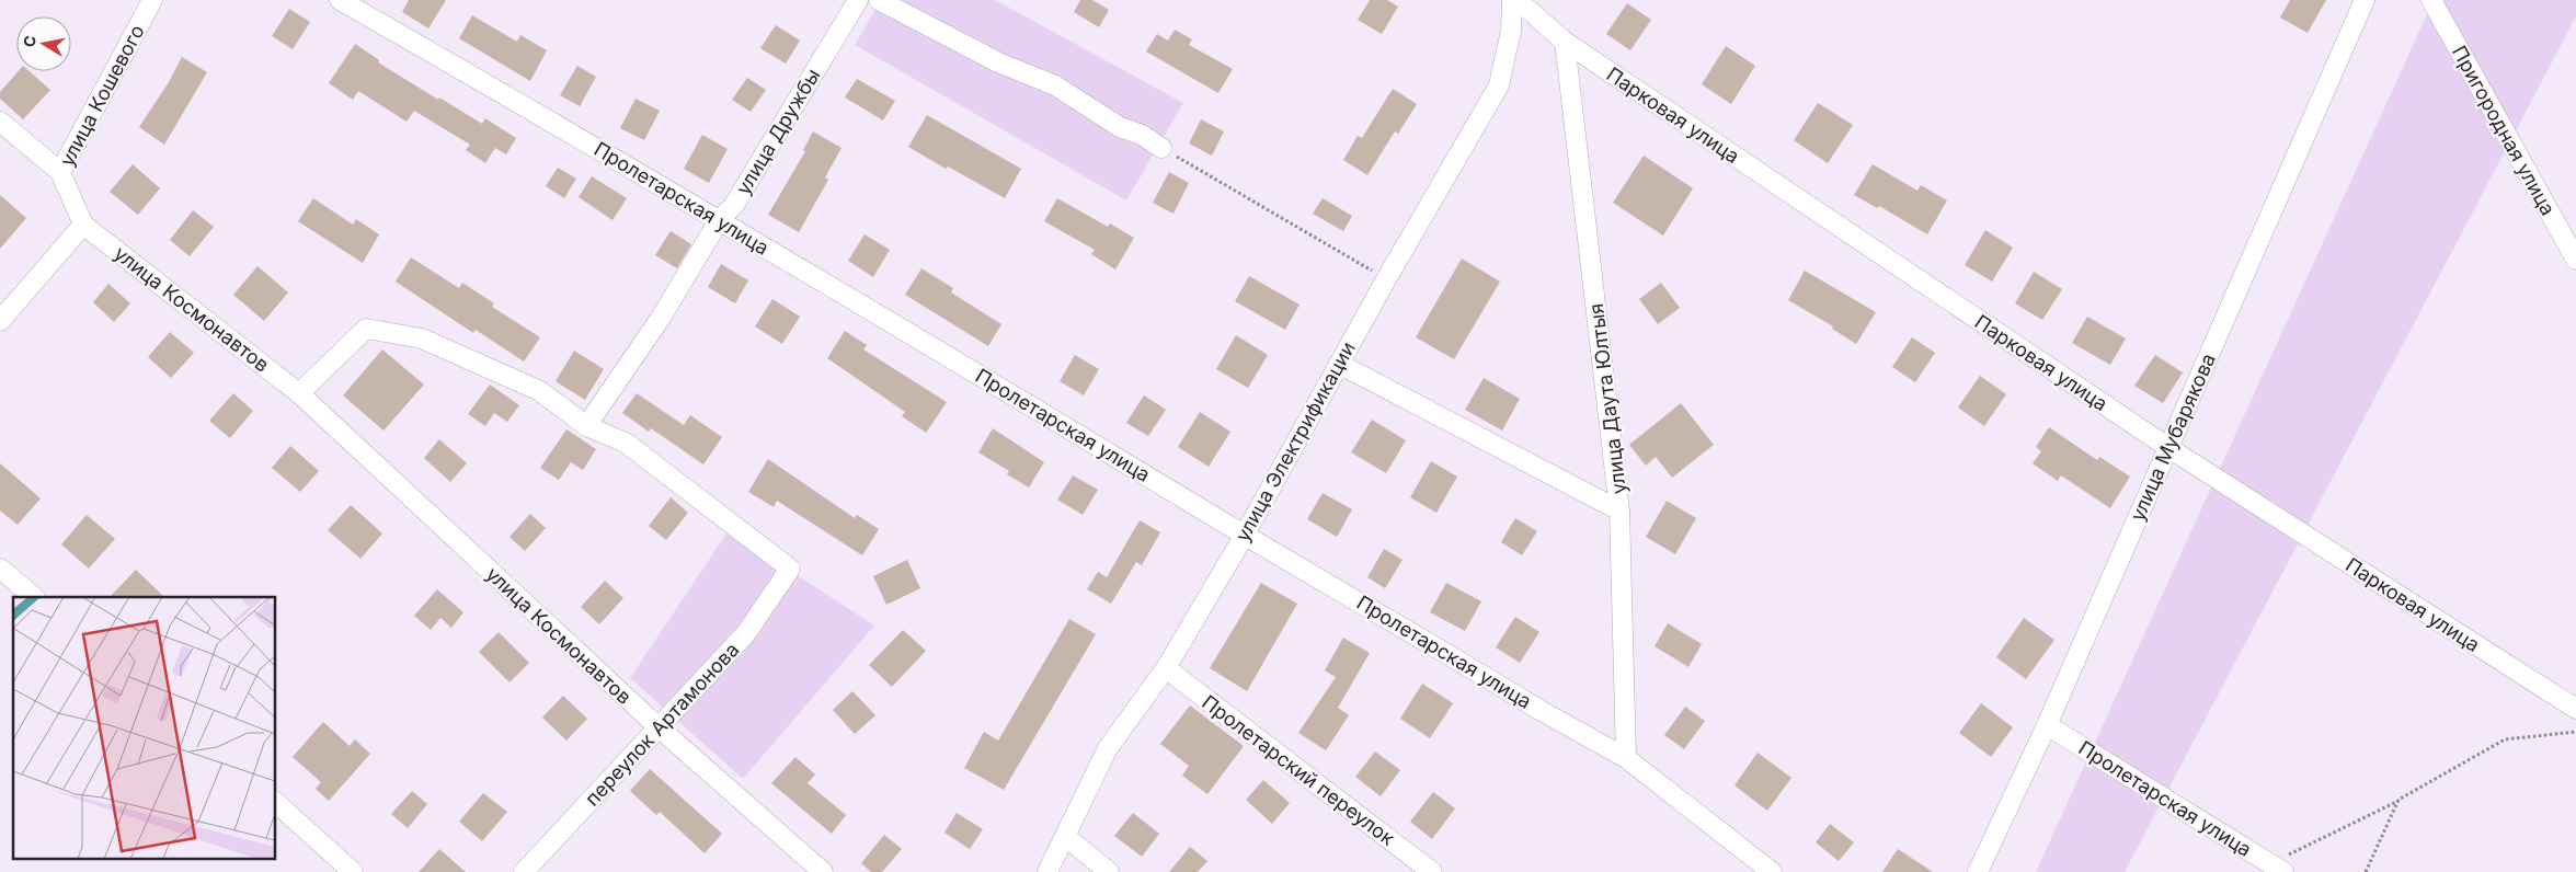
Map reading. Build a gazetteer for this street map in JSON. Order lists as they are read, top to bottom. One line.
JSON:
{"streets":{"street":["улица Кошевого","Парковая улица","Пригородная улица","улица Дружбы","Пролетарская улица","улица Космонавтов","улица Даута Юлтыя","улица Мубарякова","улица Электрификации","переулок Артамонова","Пролетарский переулок"]},"crossings":[["улица Кошевого","улица Космонавтов"],["Парковая улица","улица Даута Юлтыя"],["Парковая улица","улица Мубарякова"],["улица Дружбы","Пролетарская улица"],["улица Дружбы","переулок Артамонова"],["Пролетарская улица","улица Даута Юлтыя"],["Пролетарская улица","улица Мубарякова"],["Пролетарская улица","улица Электрификации"],["улица Космонавтов","переулок Артамонова"],["улица Электрификации","Пролетарский переулок"]],"north":"left"}
